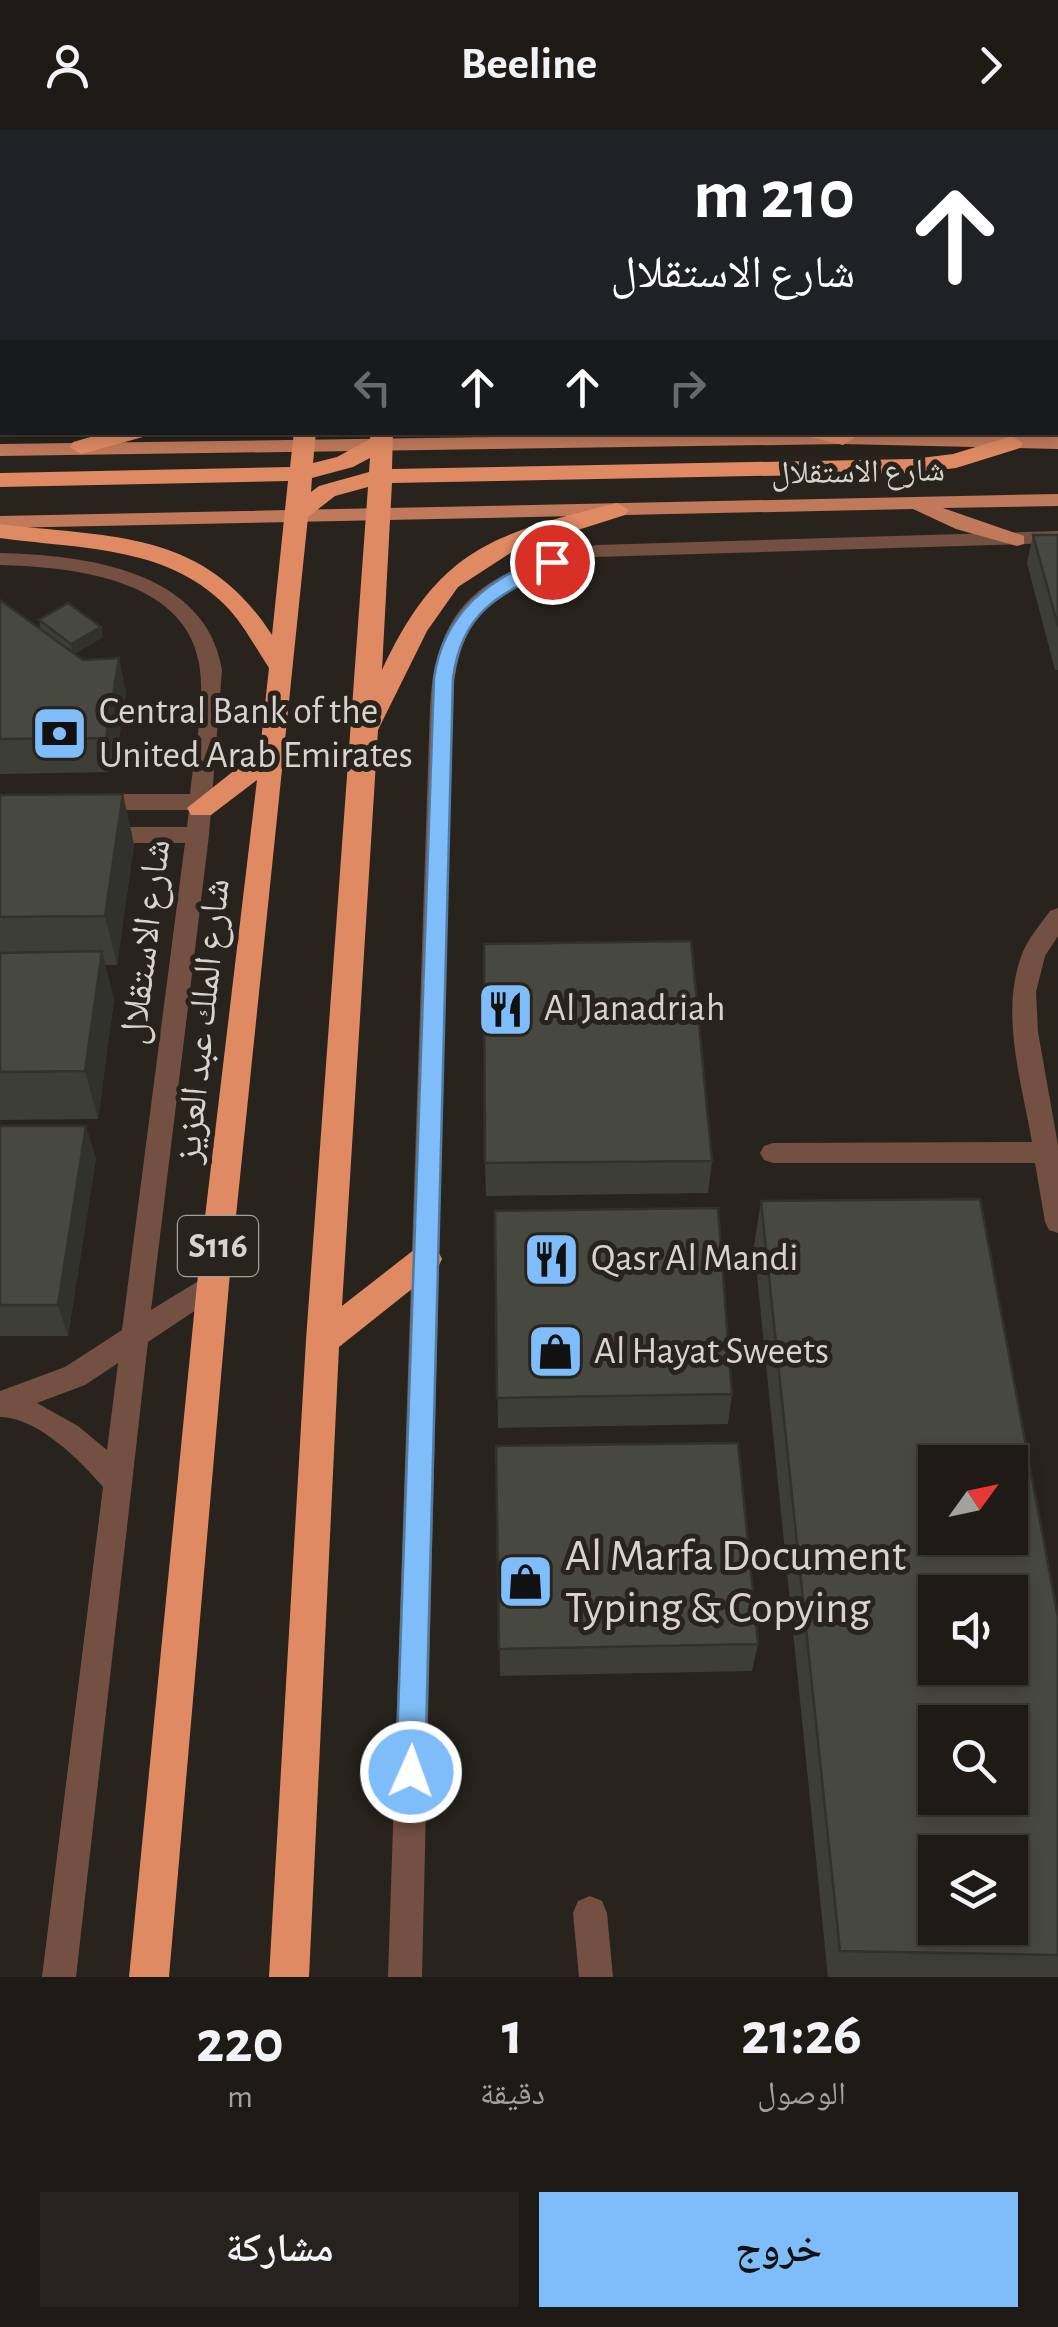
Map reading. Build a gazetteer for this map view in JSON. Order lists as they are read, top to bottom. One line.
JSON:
{"streets":{"highway":["شارع الملك عبد العزيز","S116"],"main road":["شارع الاستقلال"]},"crossings":[["شارع الاستقلال","شارع الملك عبد العزيز"]],"places":{"bank":["Central Bank of the United Arab Emirates"],"restaurant":["Al Janadriah","Qasr Al Mandi"],"shop":["Al Hayat Sweets","Al Marfa Document Typing & Copying"]},"north":"top right","page":{"header":"Beeline","turn":["210 m","شارع الاستقلال"],"eta":["21:26","الوصول","1","دقيقة","220","m"],"buttons":["خروج","مشاركة"]}}
